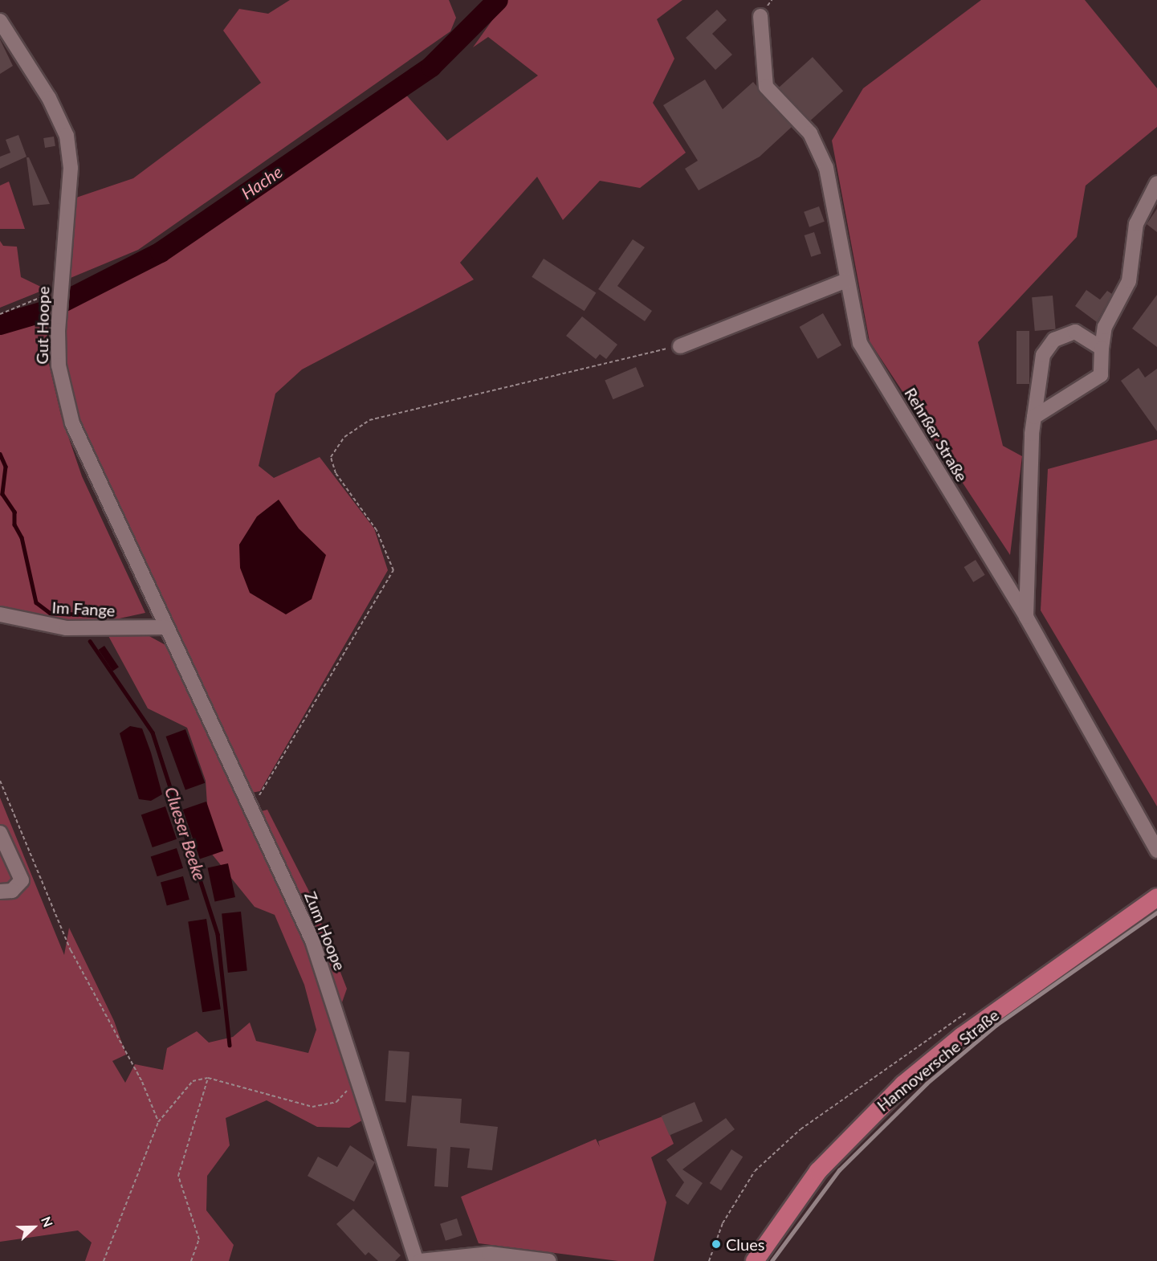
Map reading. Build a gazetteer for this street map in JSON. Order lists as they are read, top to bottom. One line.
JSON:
{"streets":{"main road":["Hannoversche Straße"],"street":["Gut Hoope","Rehrßer Straße","Im Fange","Zum Hoope"]},"crossings":[["Gut Hoope","Im Fange"],["Gut Hoope","Zum Hoope"],["Im Fange","Zum Hoope"]],"water":["Hache","Clueser Beeke"],"places":["Clues"],"north":"right"}
